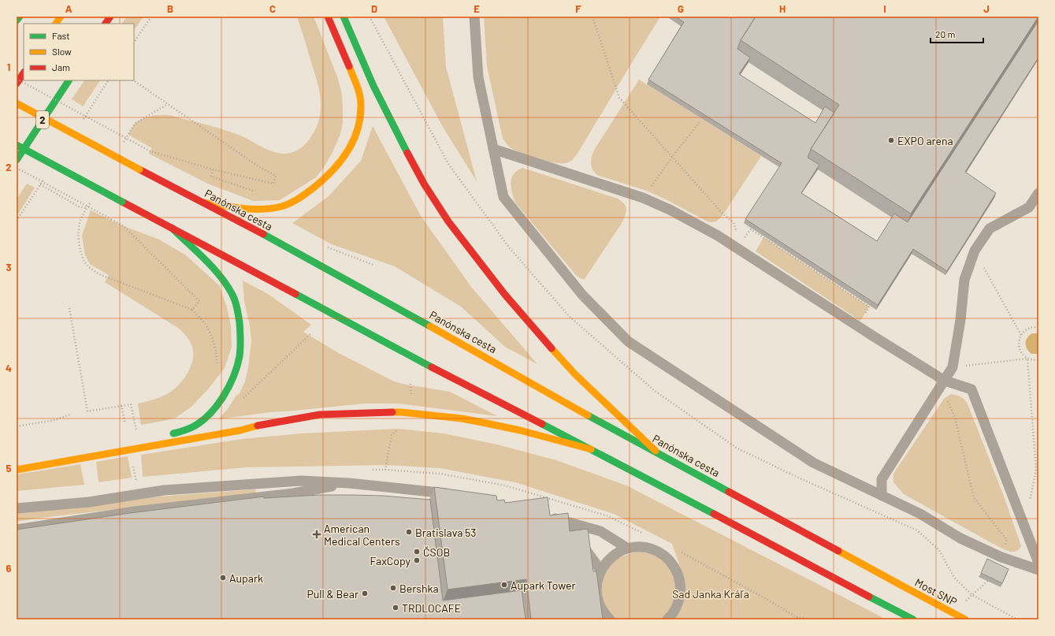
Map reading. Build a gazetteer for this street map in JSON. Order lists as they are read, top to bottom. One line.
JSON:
{"streets":{"main road":["2","Panónska cesta","Most SNP"]},"crossings":[["Panónska cesta","Most SNP"]],"parks":["Sad Janka Kráľa"],"places":{"other":["EXPO arena","Bratislava 53","ČSOB","FaxCopy","Aupark","Aupark Tower","Bershka","Pull & Bear","TRDLOCAFE"],"health":["American Medical Centers"]},"legend":["Fast","Slow","Jam"],"scale_bar":"20 m","grid":{"columns":["A","B","C","D","E","F","G","H","I","J"],"rows":["1","2","3","4","5","6"]}}
